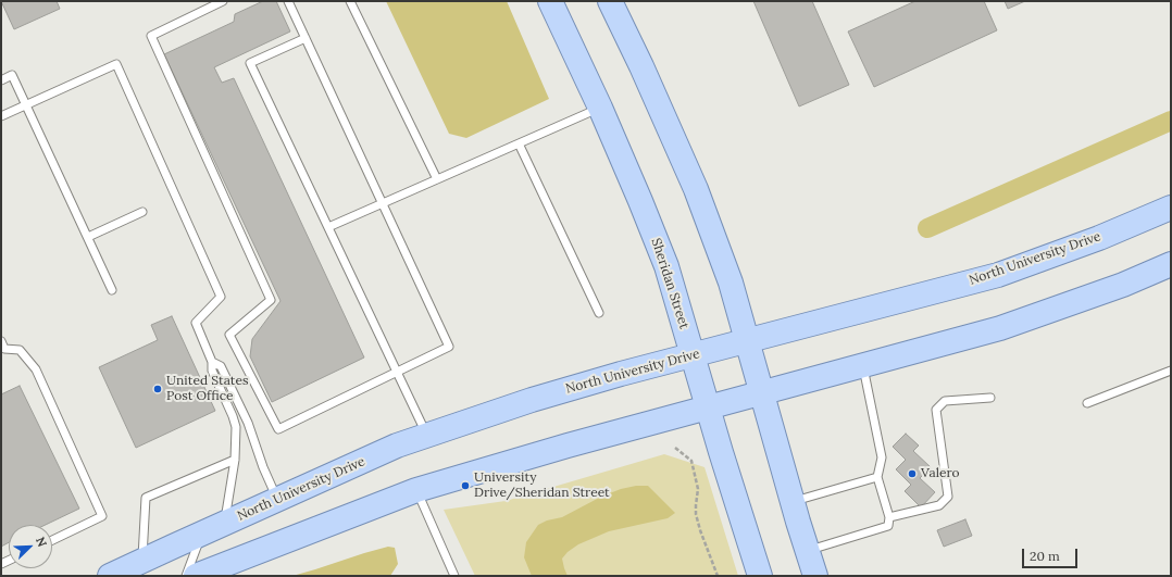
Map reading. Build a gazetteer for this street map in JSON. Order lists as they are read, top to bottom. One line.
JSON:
{"streets":{"main road":["North University Drive","Sheridan Street"]},"crossings":[["North University Drive","Sheridan Street"]],"places":["United States Post Office","Valero","University Drive/Sheridan Street"],"scale_bar":"20 m","north":"top right"}
